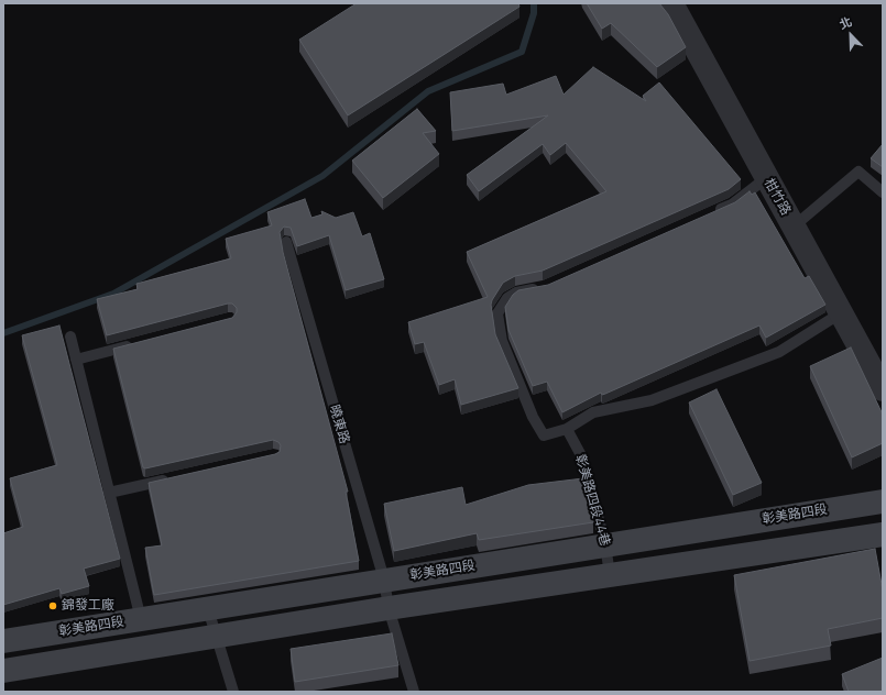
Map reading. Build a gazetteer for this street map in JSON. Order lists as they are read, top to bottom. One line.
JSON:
{"streets":{"main road":["彰美路四段"],"street":["柑竹路"],"lane":["曉東路","彰美路四段44巷"]},"crossings":[["曉東路","彰美路四段"],["彰美路四段44巷","彰美路四段"]],"places":["錦發工廠"],"north":"top left"}
